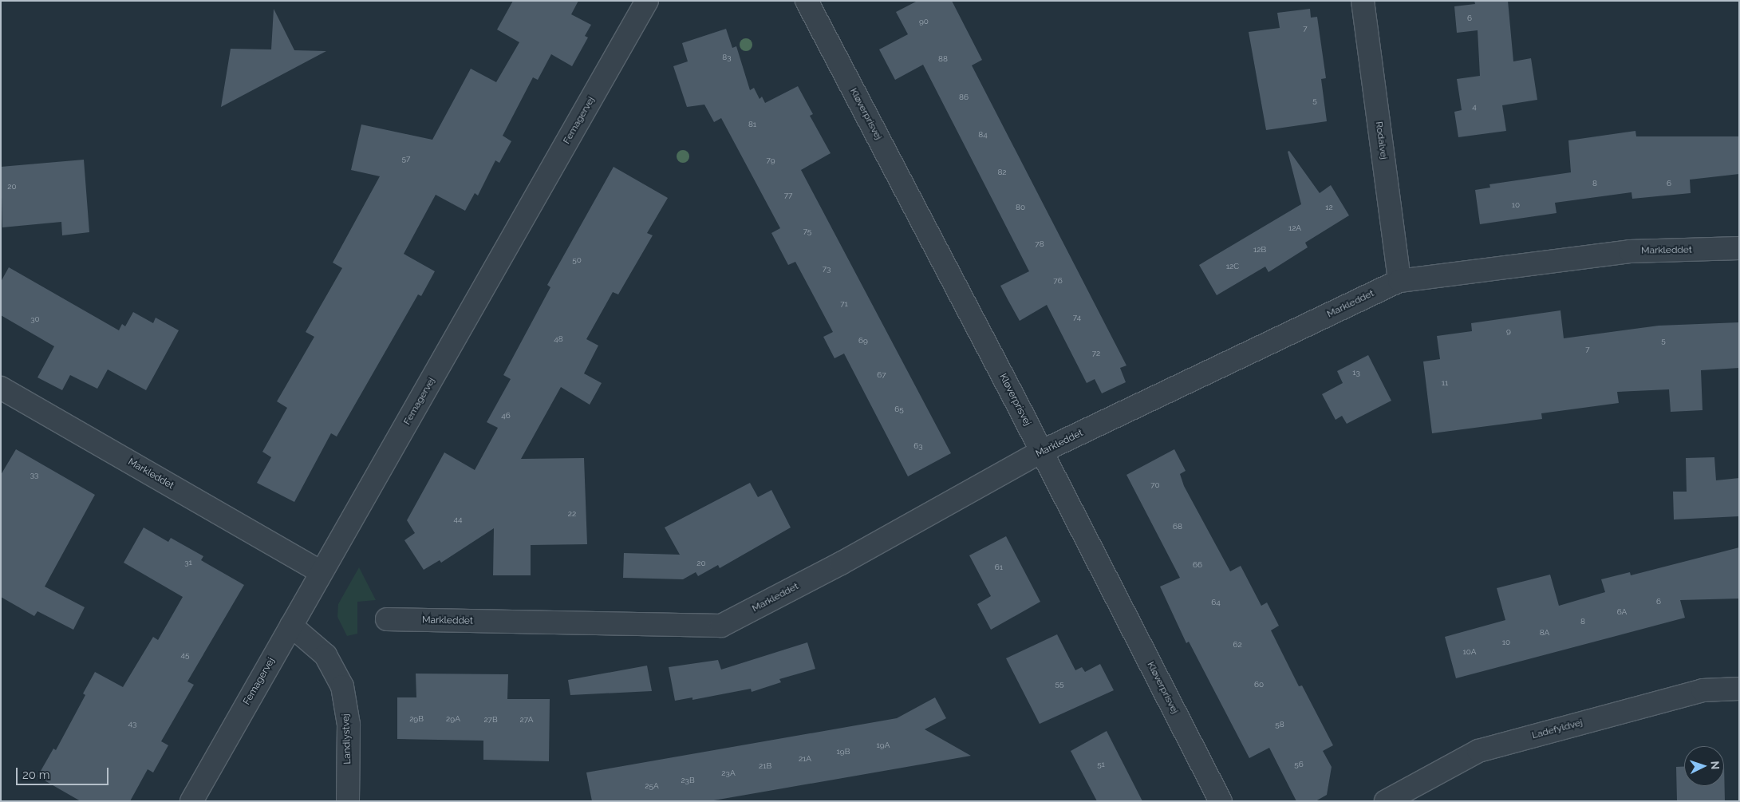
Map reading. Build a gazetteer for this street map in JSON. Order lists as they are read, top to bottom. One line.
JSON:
{"streets":{"street":["Kløverprisvej","Femagervej","Rodalvej","Markleddet","Ladefyldvej","Landlystvej"]},"crossings":[["Kløverprisvej","Markleddet"],["Femagervej","Markleddet"],["Femagervej","Landlystvej"],["Rodalvej","Markleddet"]],"house_numbers":["6","90","7","83","88","86","5","4","81","84","57","79","82","8","6","20","77","10","80","12","12A","75","78","12B","50","12C","73","76","71","74","30","9","48","69","5","7","72","13","67","11","65","46","63","33","70","22","44","68","31","20","66","61","6","64","6A","8","8A","10","62","10A","45","55","60","29B","29A","27B","27A","43","58","19A","19B","21A","51","56","21B","23A","23B","25A"],"scale_bar":"20 m","north":"right"}
